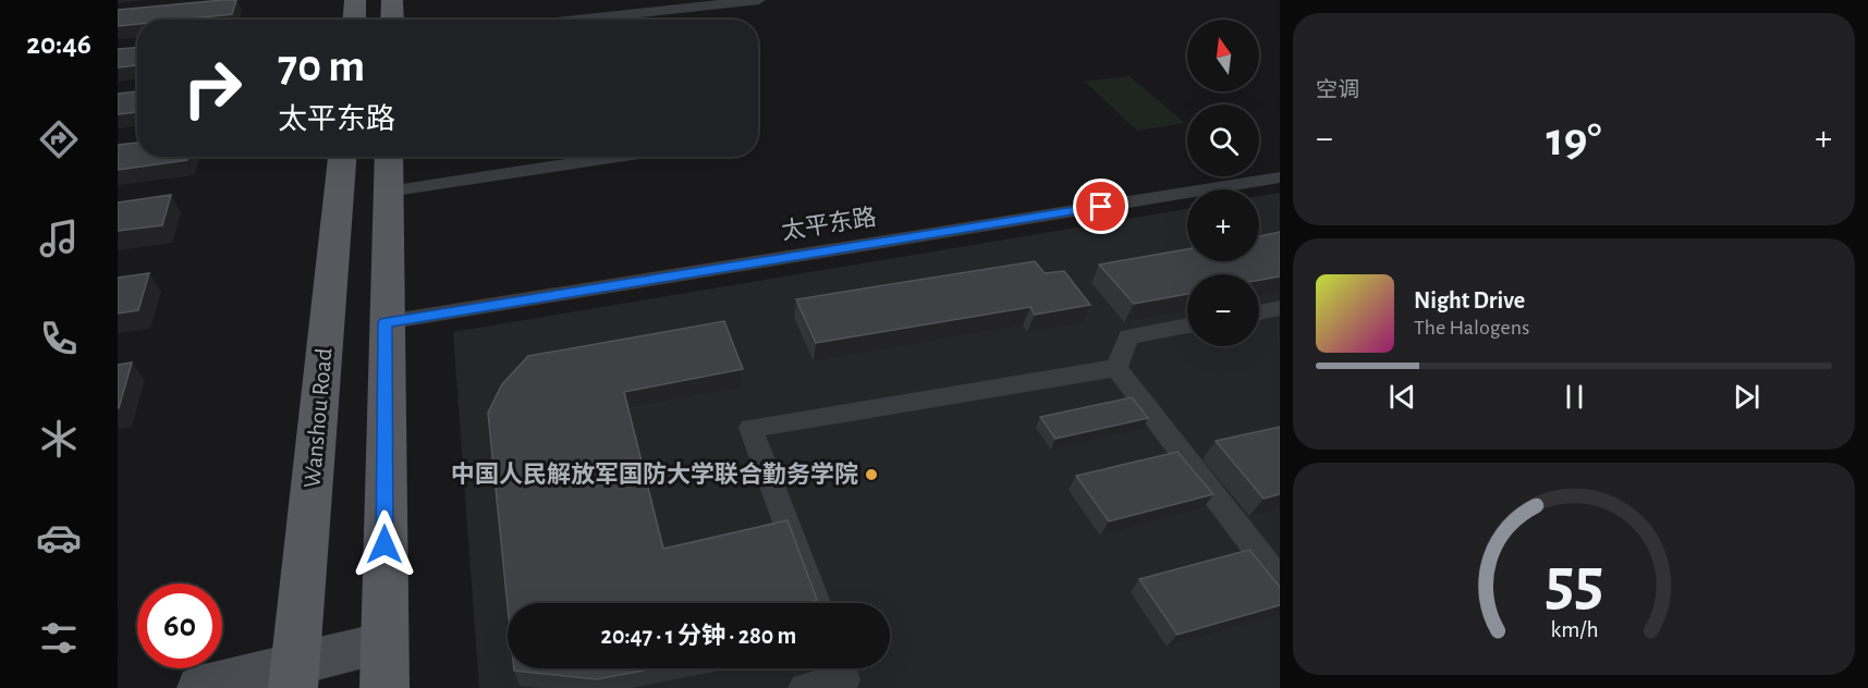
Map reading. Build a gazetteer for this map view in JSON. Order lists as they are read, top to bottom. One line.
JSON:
{"streets":{"main road":["Wanshou Road"],"street":["太平东路"]},"places":["中国人民解放军国防大学联合勤务学院"],"north":"top","page":{"tabs":"20:46","tile":"空调","map_buttons":["+","−"],"turn":["70 m","太平东路"],"heat":["−","19°","+"],"song":["Night Drive","The Halogens"],"limit":"60","trip":"20:47 · 1 分钟 · 280 m","gauge":["55","km/h"]}}
